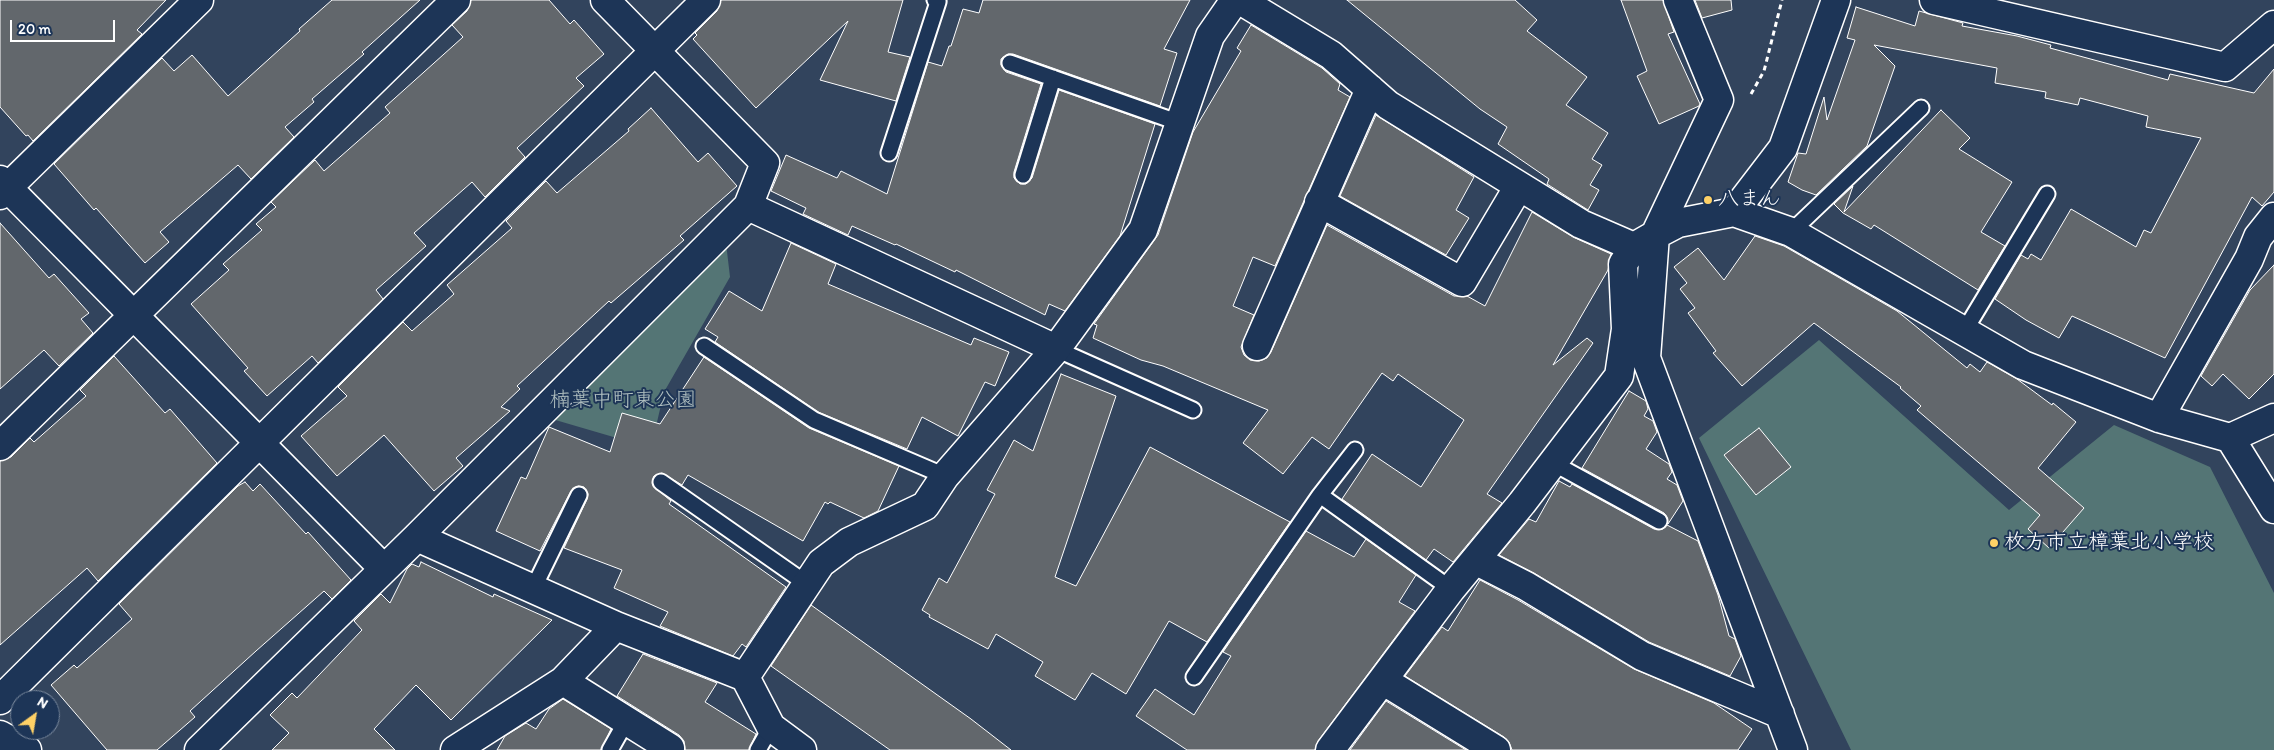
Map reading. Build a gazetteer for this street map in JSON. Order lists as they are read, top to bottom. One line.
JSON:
{"parks":["楠葉中町東公園"],"places":["八まん","枚方市立樟葉北小学校"],"scale_bar":"20 m","north":"top right"}
